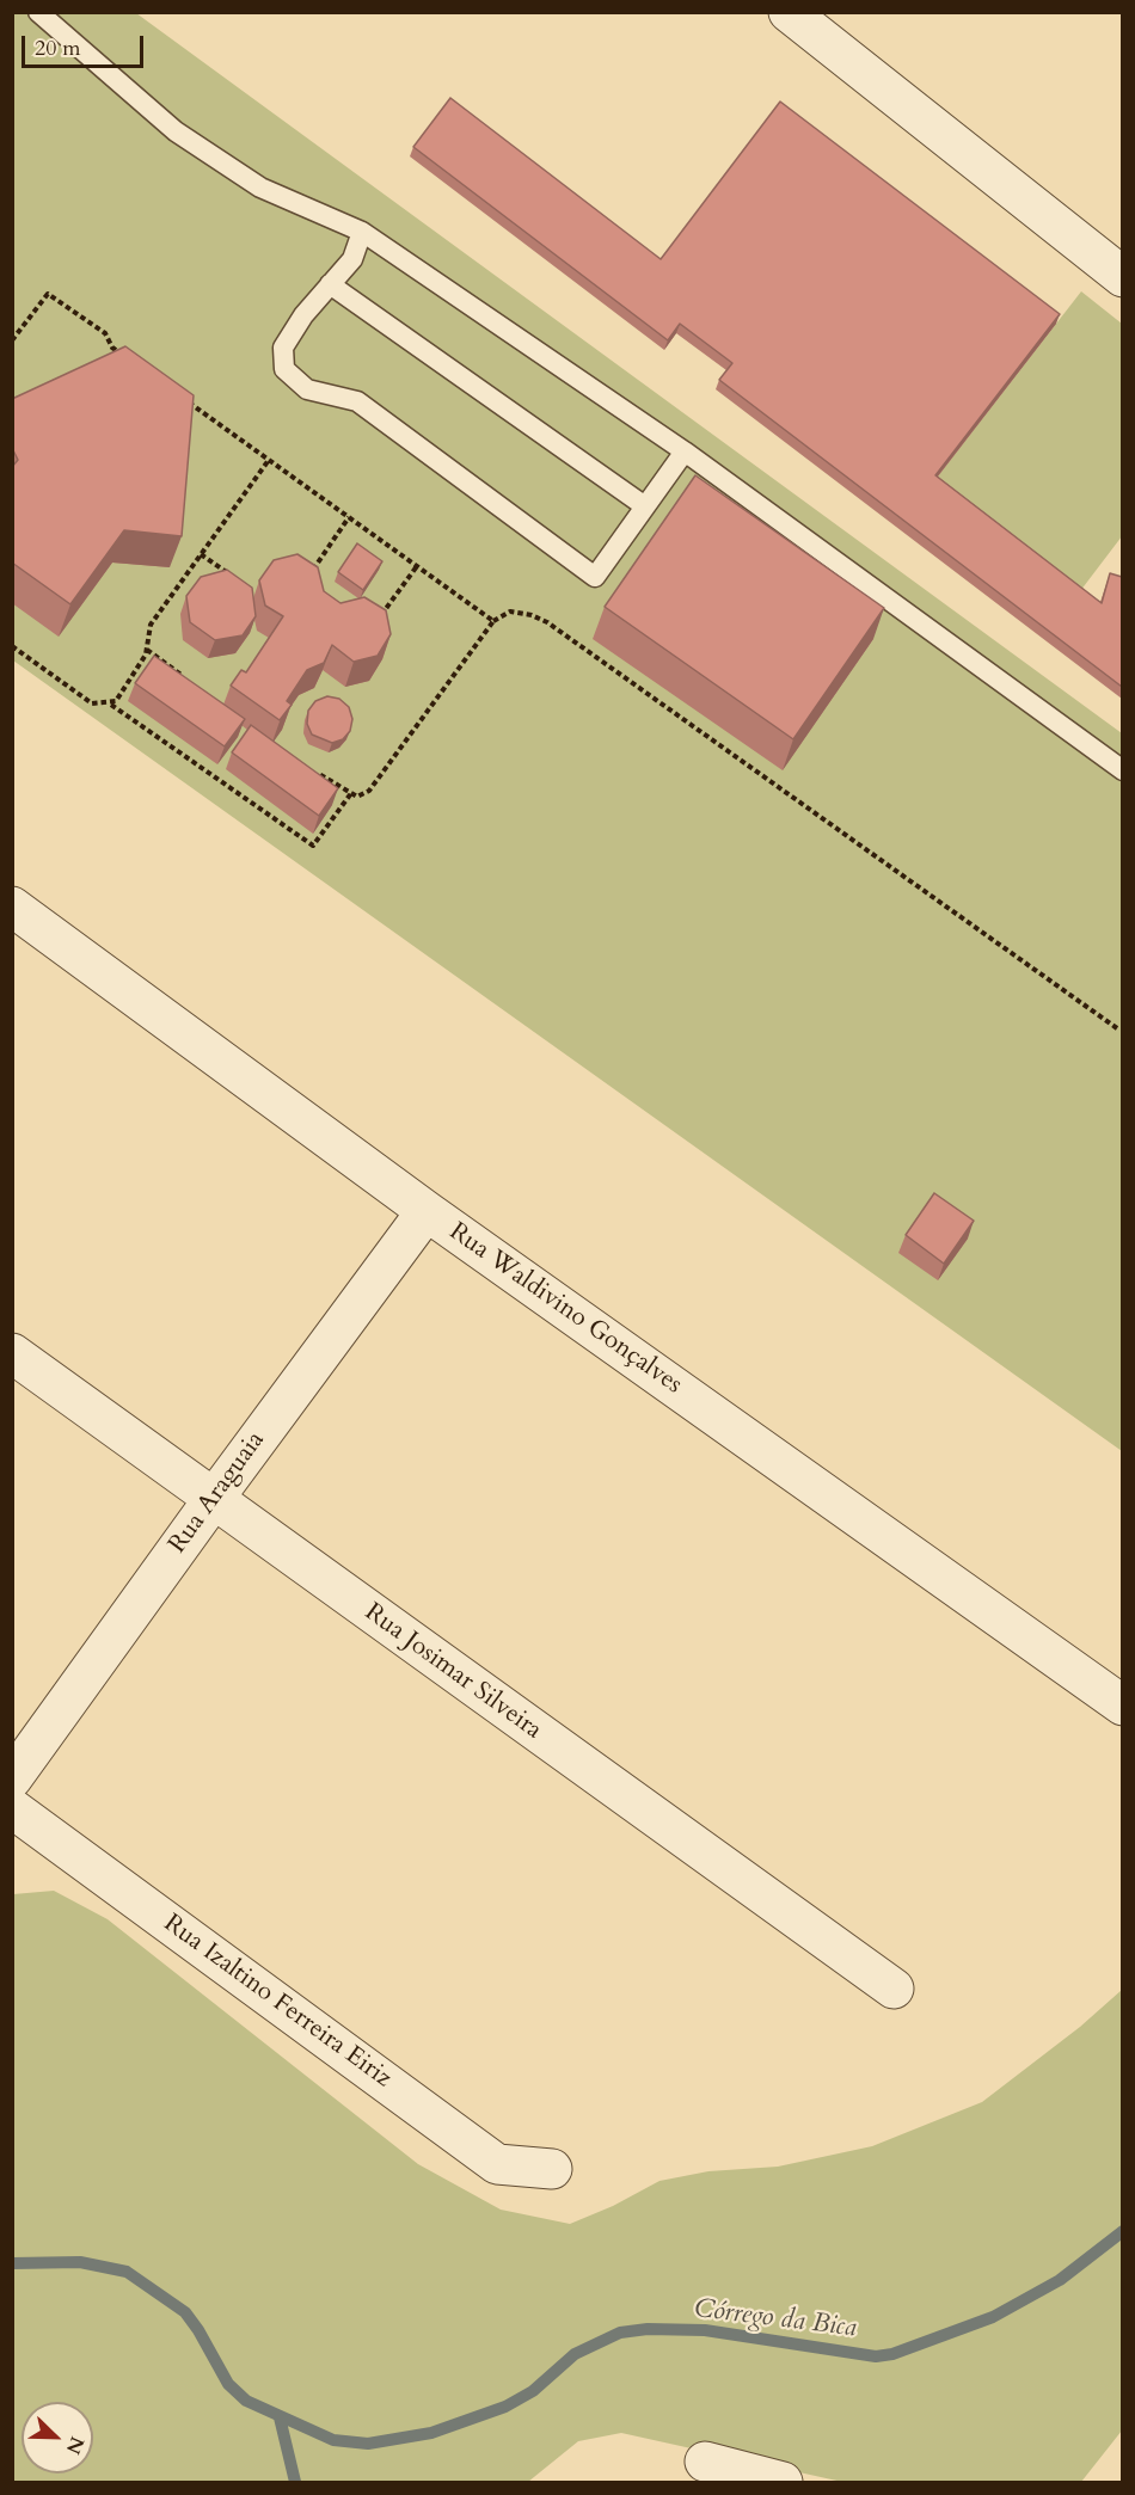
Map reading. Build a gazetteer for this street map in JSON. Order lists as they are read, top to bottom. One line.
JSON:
{"streets":{"street":["Rua Waldivino Gonçalves","Rua Araguaia","Rua Josimar Silveira","Rua Izaltino Ferreira Eiriz"]},"crossings":[["Rua Waldivino Gonçalves","Rua Araguaia"],["Rua Araguaia","Rua Josimar Silveira"]],"water":["Córrego da Bica"],"scale_bar":"20 m","north":"bottom right"}
